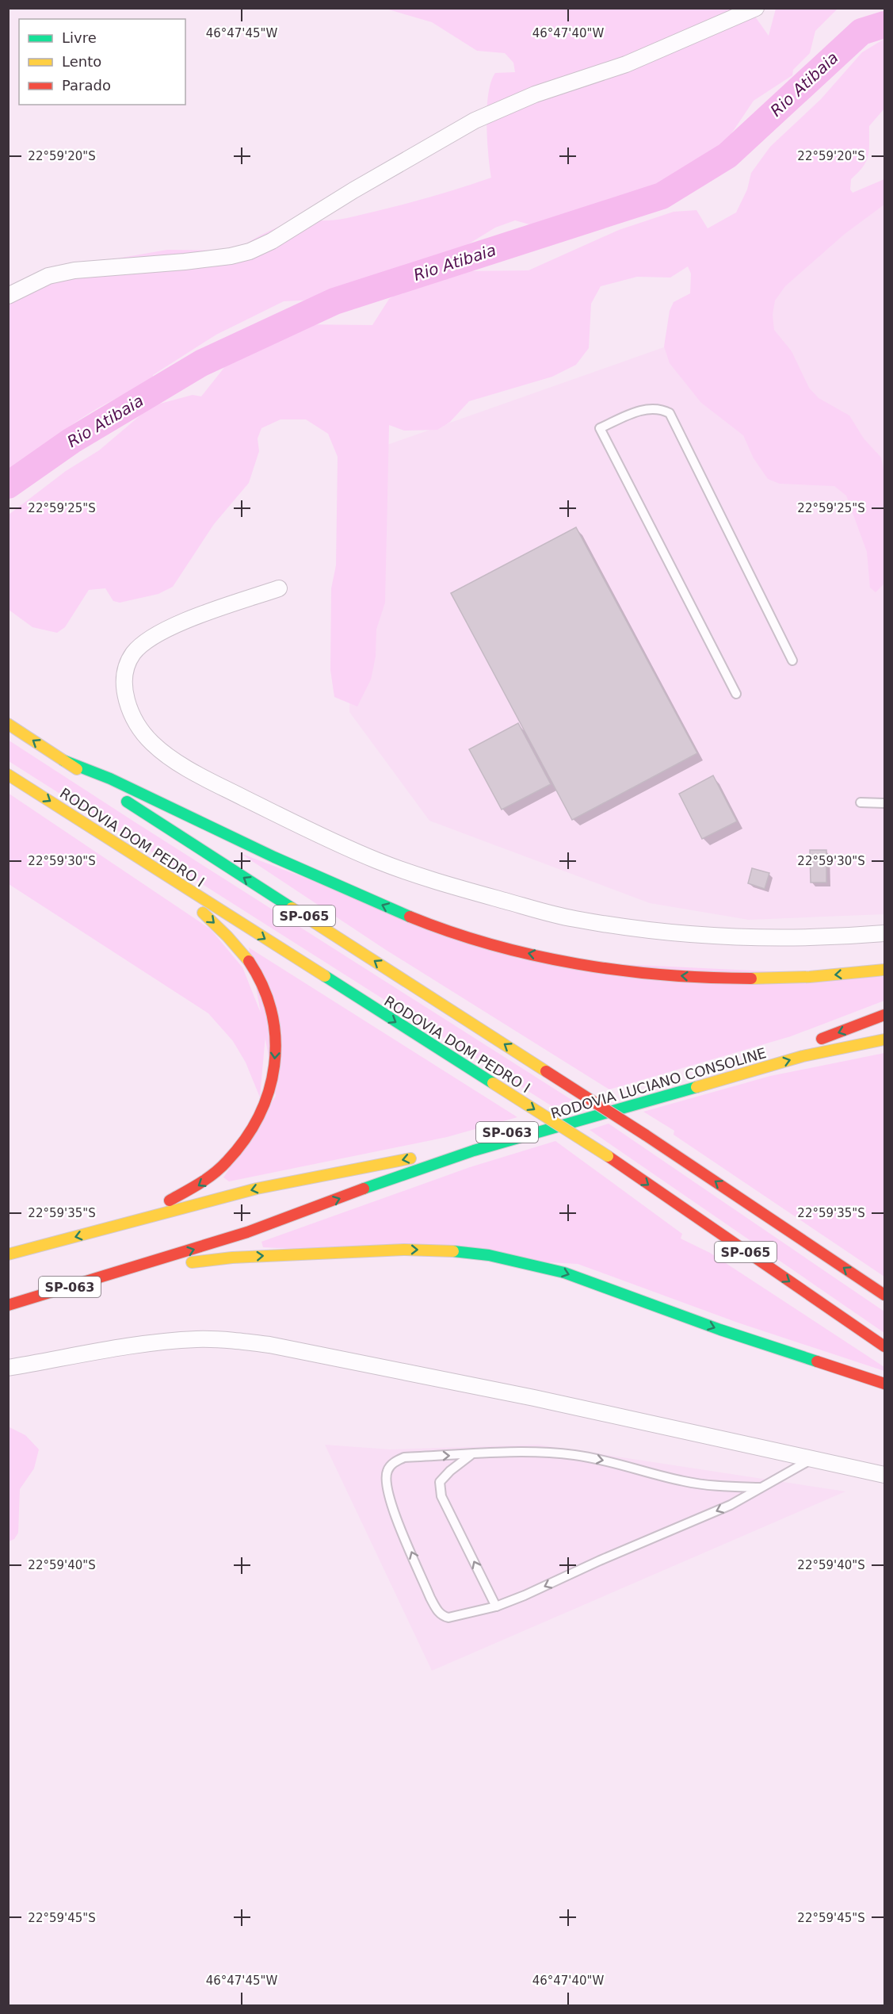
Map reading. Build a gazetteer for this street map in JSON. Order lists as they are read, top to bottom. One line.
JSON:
{"streets":{"highway":["RODOVIA DOM PEDRO I","SP-065","RODOVIA LUCIANO CONSOLINE","SP-063"]},"water":["Rio Atibaia"],"legend":["Livre","Lento","Parado"],"coordinates":["46°47'45\"W","46°47'40\"W","22°59'20\"S","22°59'25\"S","22°59'30\"S","22°59'35\"S","22°59'40\"S","22°59'45\"S"]}
